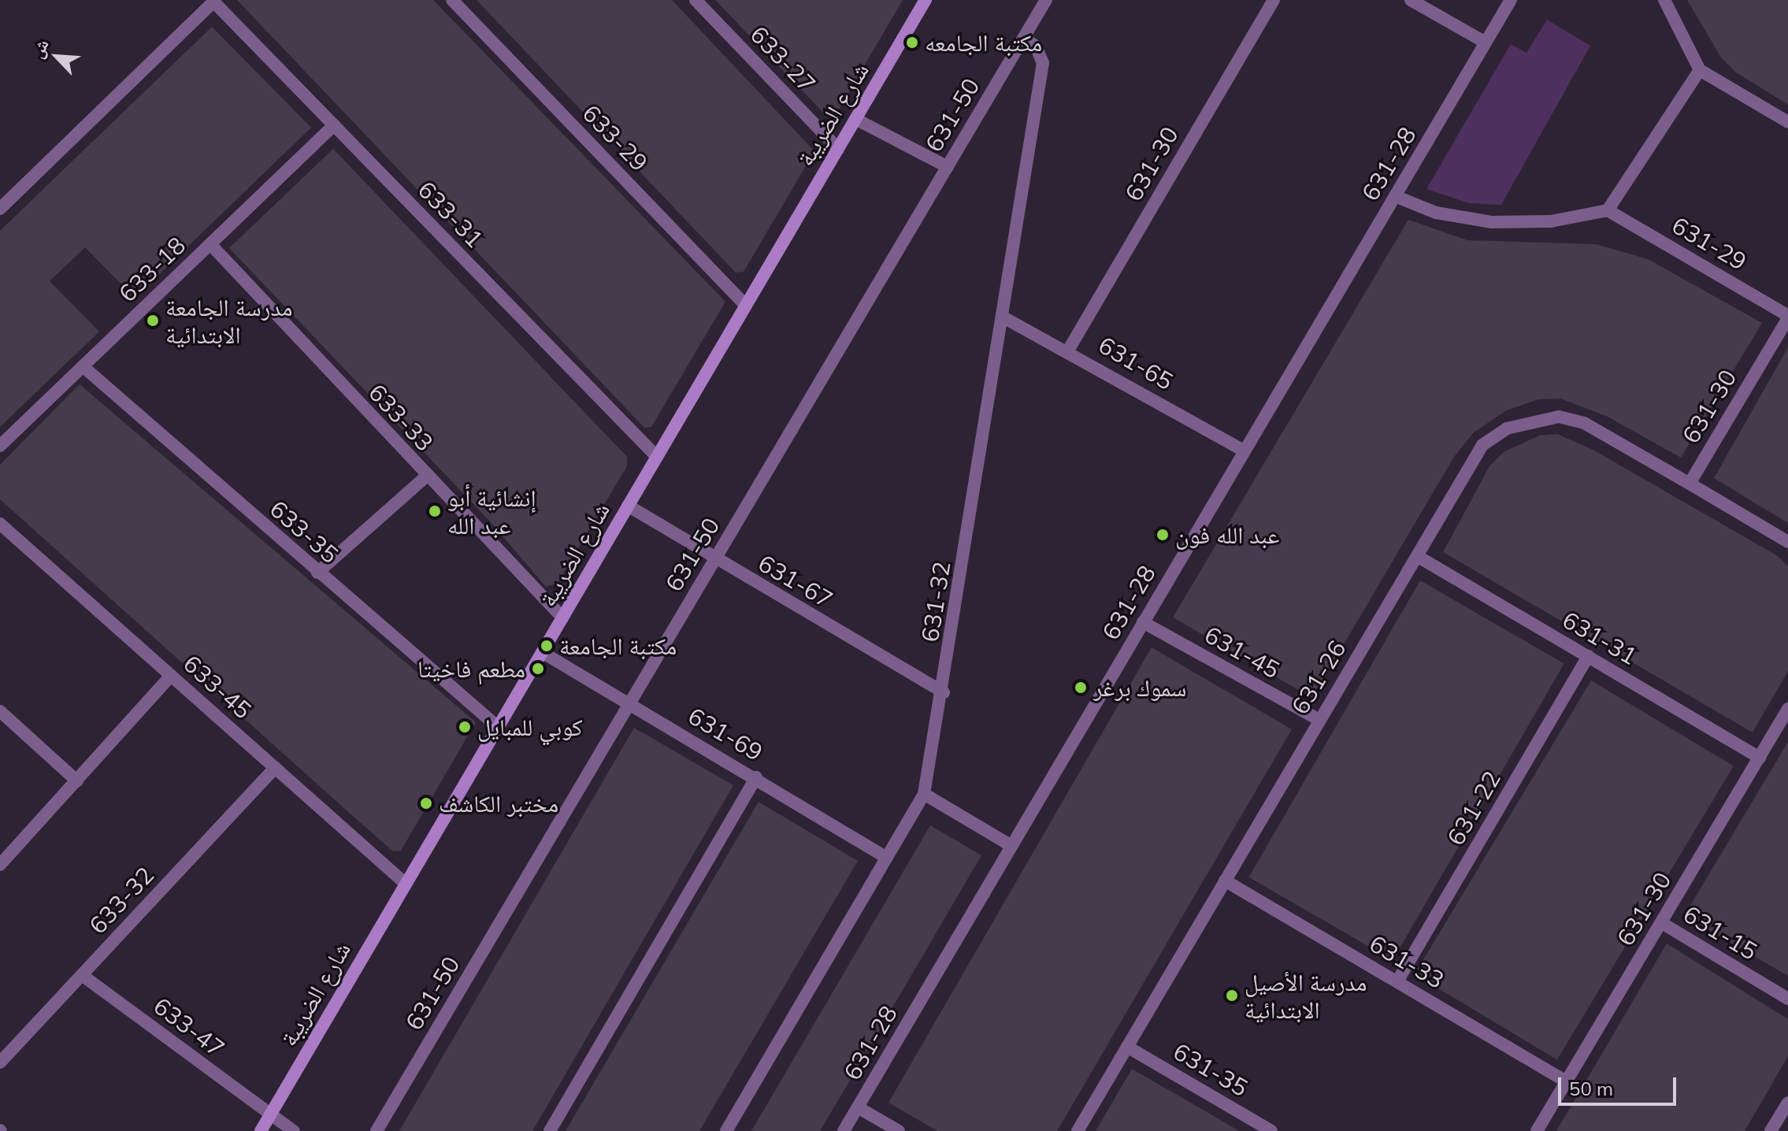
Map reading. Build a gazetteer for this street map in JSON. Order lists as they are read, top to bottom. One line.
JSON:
{"streets":{"street":["633-27","شارع الضريبة","631-50","633-29","631-30","631-28","633-31","631-29","633-18","631-65","633-33","633-35","631-67","631-32","631-31","631-45","631-26","633-45","631-69","631-22","633-32","631-15","631-33","633-47","631-35"]},"crossings":[["633-27","شارع الضريبة"],["شارع الضريبة","633-29"],["شارع الضريبة","633-31"],["شارع الضريبة","633-33"],["شارع الضريبة","633-35"],["شارع الضريبة","631-67"],["شارع الضريبة","633-45"],["شارع الضريبة","631-69"],["شارع الضريبة","633-47"],["631-50","631-67"],["631-50","631-32"],["631-50","631-69"],["631-30","631-29"],["631-30","631-65"],["631-30","631-31"],["631-30","631-26"],["631-30","631-15"],["631-30","631-33"],["631-28","631-65"],["631-28","631-45"],["633-31","633-18"],["633-18","633-33"],["633-18","633-35"],["631-65","631-32"],["631-67","631-32"],["631-32","631-69"],["631-31","631-26"],["631-31","631-22"],["631-45","631-26"],["631-26","631-33"],["631-26","631-35"],["633-45","633-32"],["631-22","631-33"],["633-32","633-47"]],"places":["مكتبة الجامعه","مدرسة الجامعة الابتدائية","إنشائية أبو عبد الله","عبد الله فون","مكتبة الجامعة","مطعم فاخيتا","سموك برغر","كوبي للمبايل","مختبر الكاشف","مدرسة الأصيل الابتدائية"],"scale_bar":"50 m","north":"top left"}
